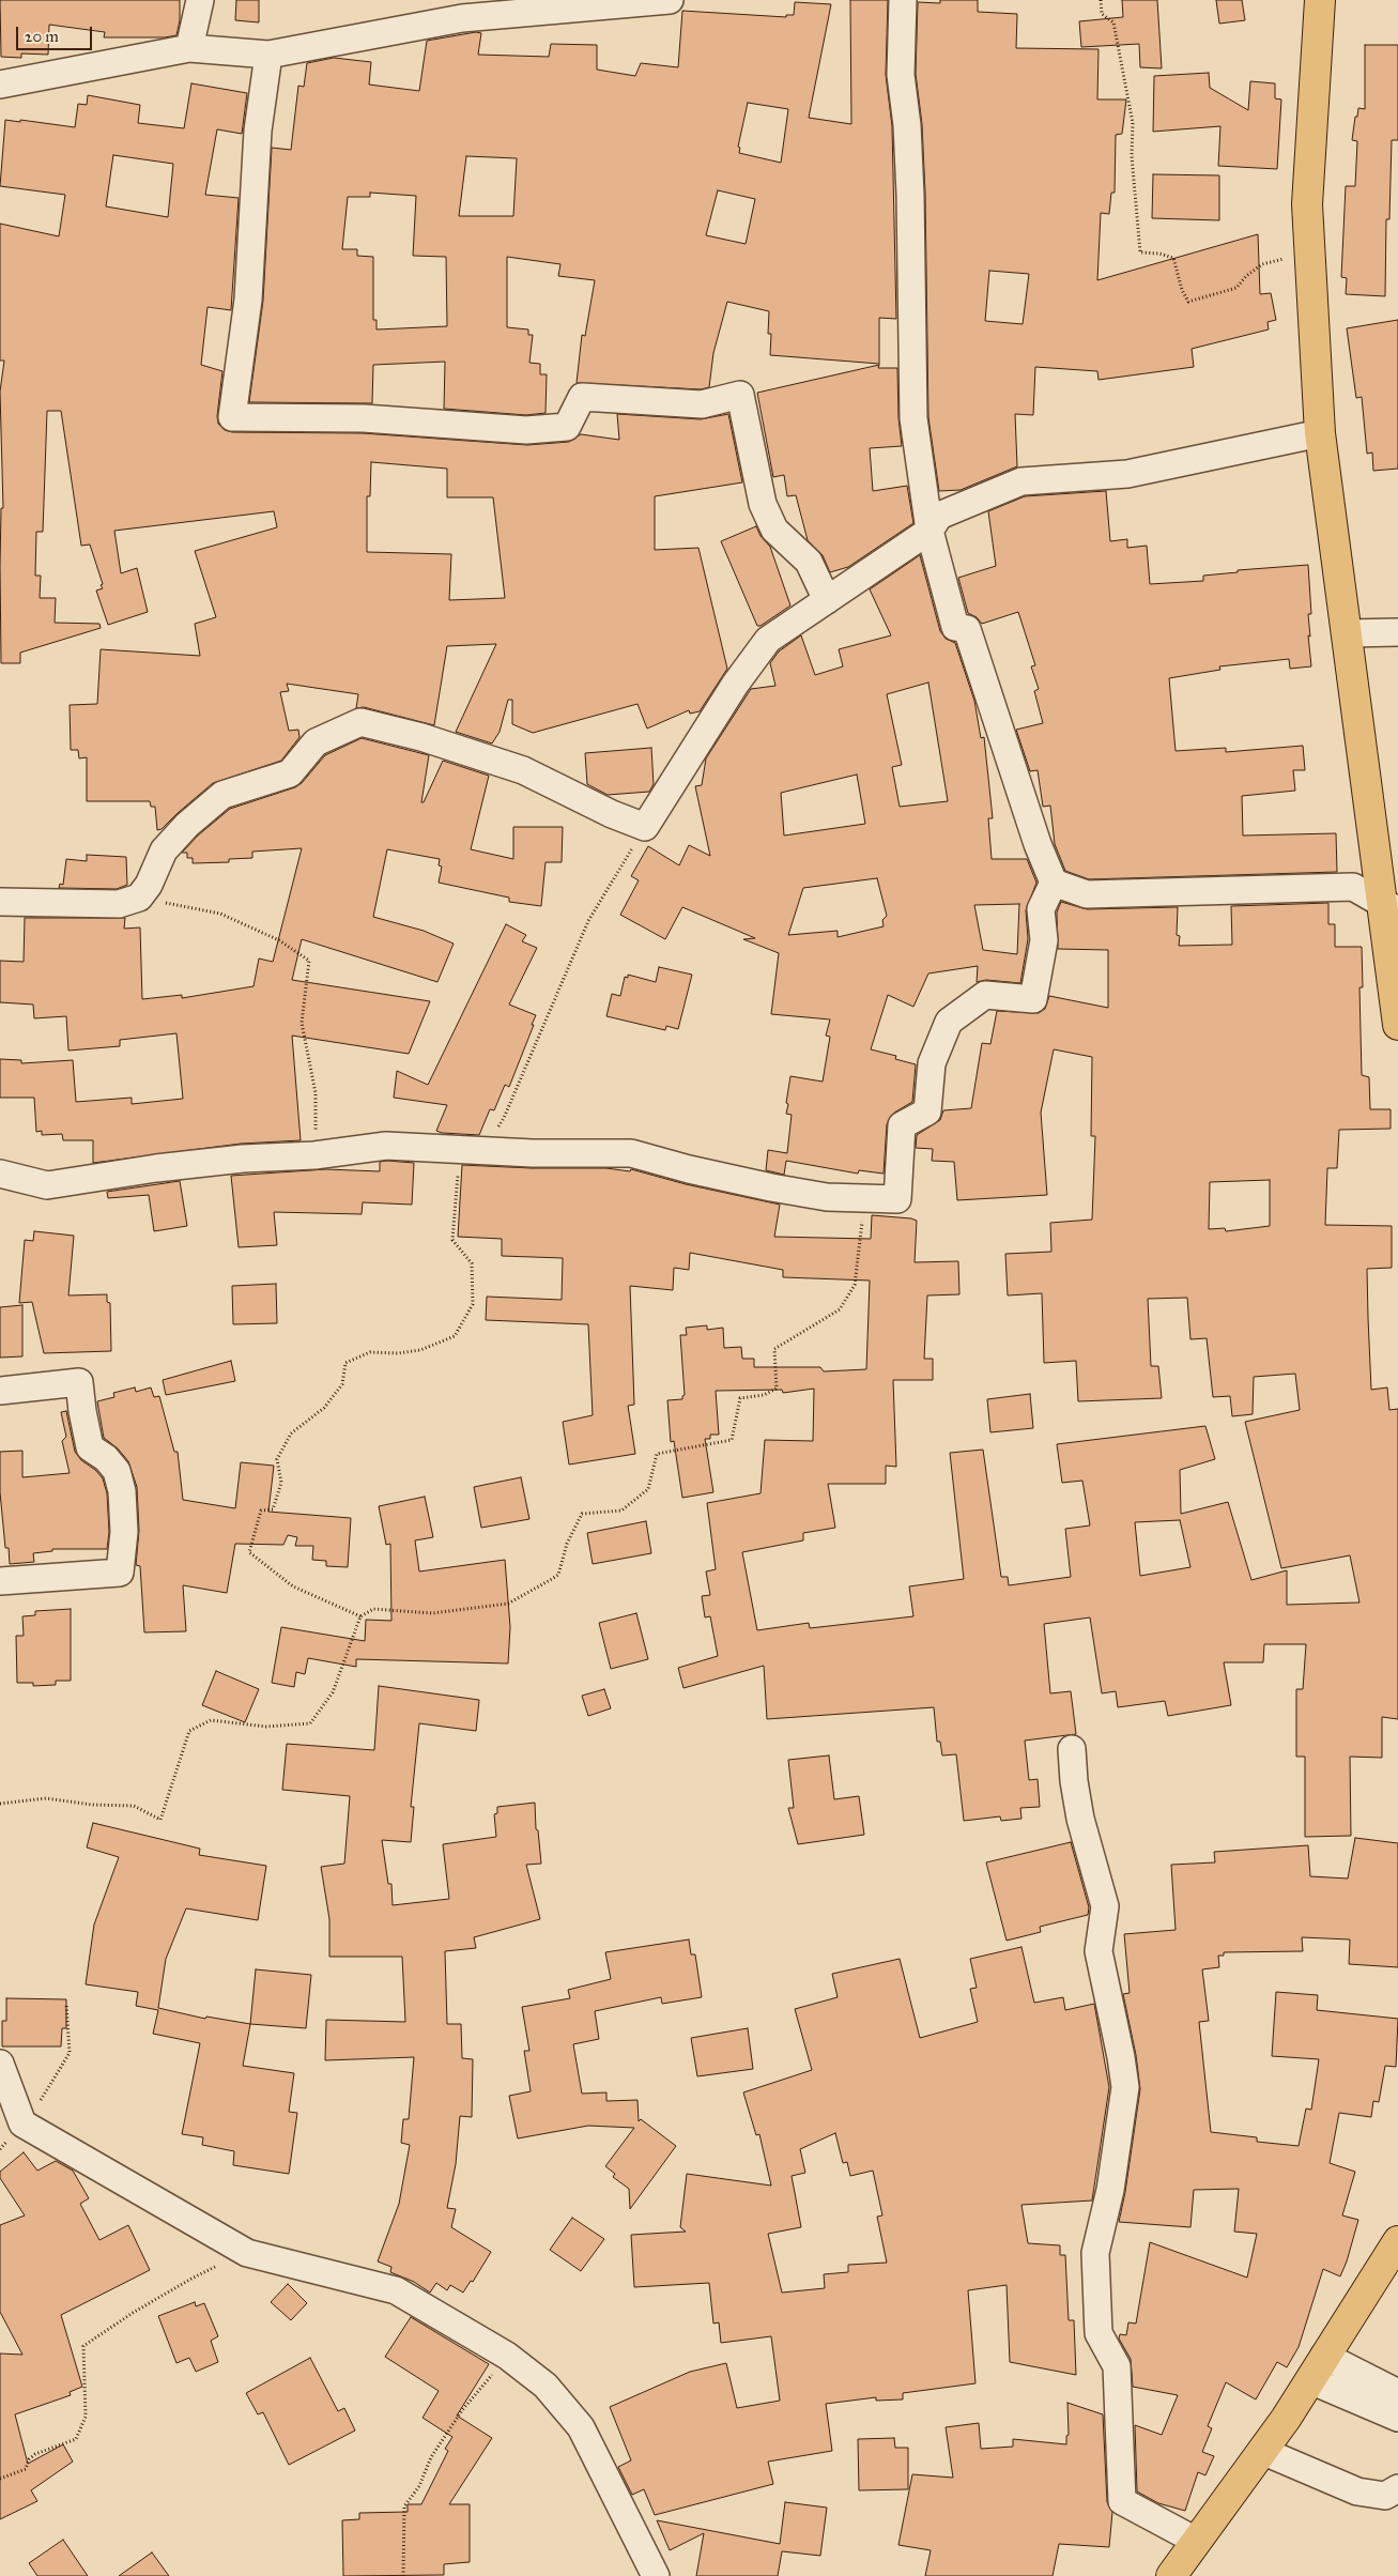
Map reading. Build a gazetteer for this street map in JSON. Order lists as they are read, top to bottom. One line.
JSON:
{"scale_bar":"20 m"}
